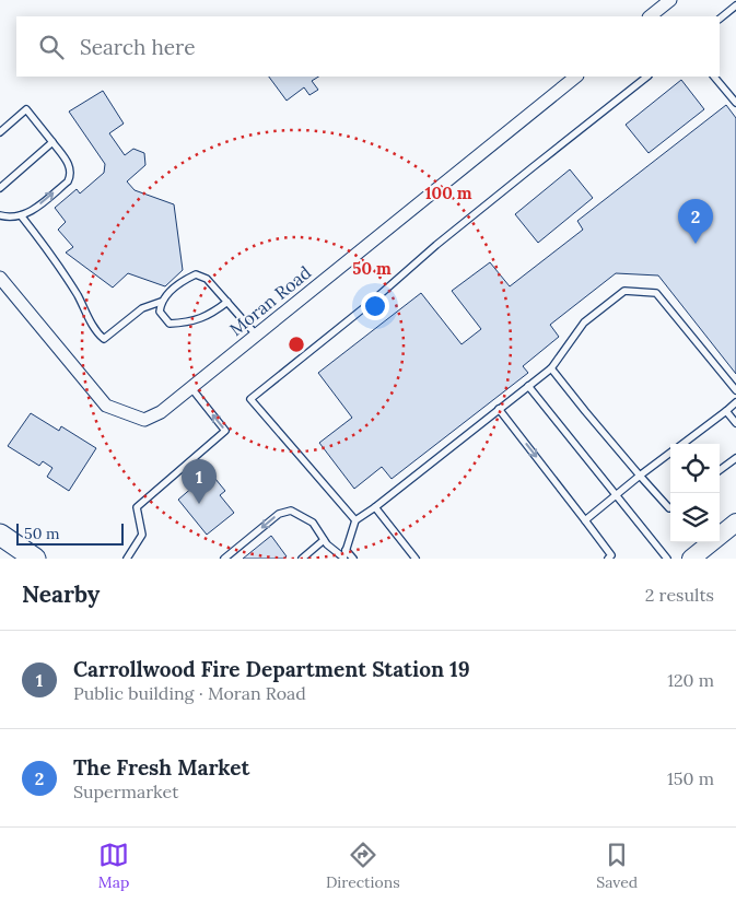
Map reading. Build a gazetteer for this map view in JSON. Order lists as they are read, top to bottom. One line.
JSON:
{"streets":{"street":["Moran Road"]},"scale_bar":"50 m","page":{"search":"Search here","pins":["2","1"],"scale":"50 m","heading":["Nearby","2 results"],"list":[{"mark":"1","name":"Carrollwood Fire Department Station 19","note":"Public building · Moran Road","value":"120 m"},{"mark":"2","name":"The Fresh Market","note":"Supermarket","value":"150 m"}],"nav":["Map","Directions","Saved"]},"rings":["100 m","50 m"]}
